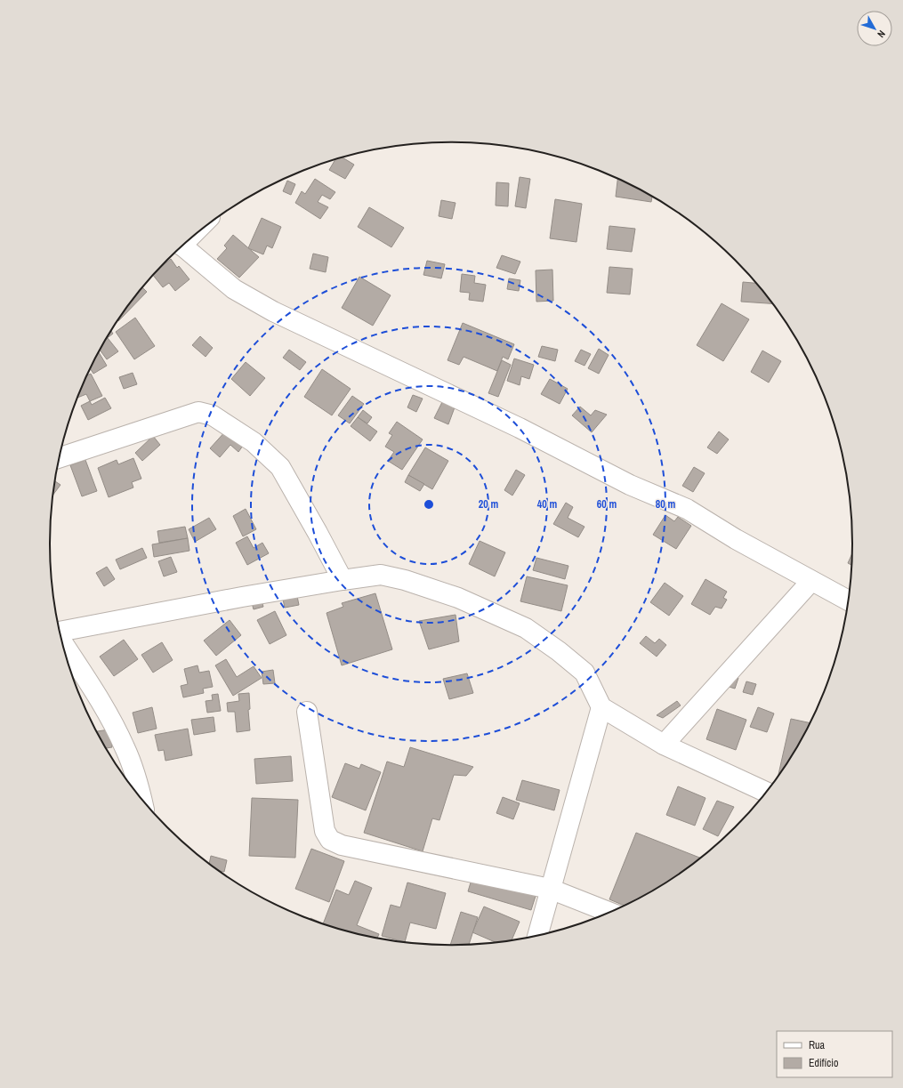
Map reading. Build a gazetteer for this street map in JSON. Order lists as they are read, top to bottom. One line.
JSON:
{"legend":["Rua","Edifício"],"north":"bottom right","rings":["20 m","40 m","60 m","80 m"]}
